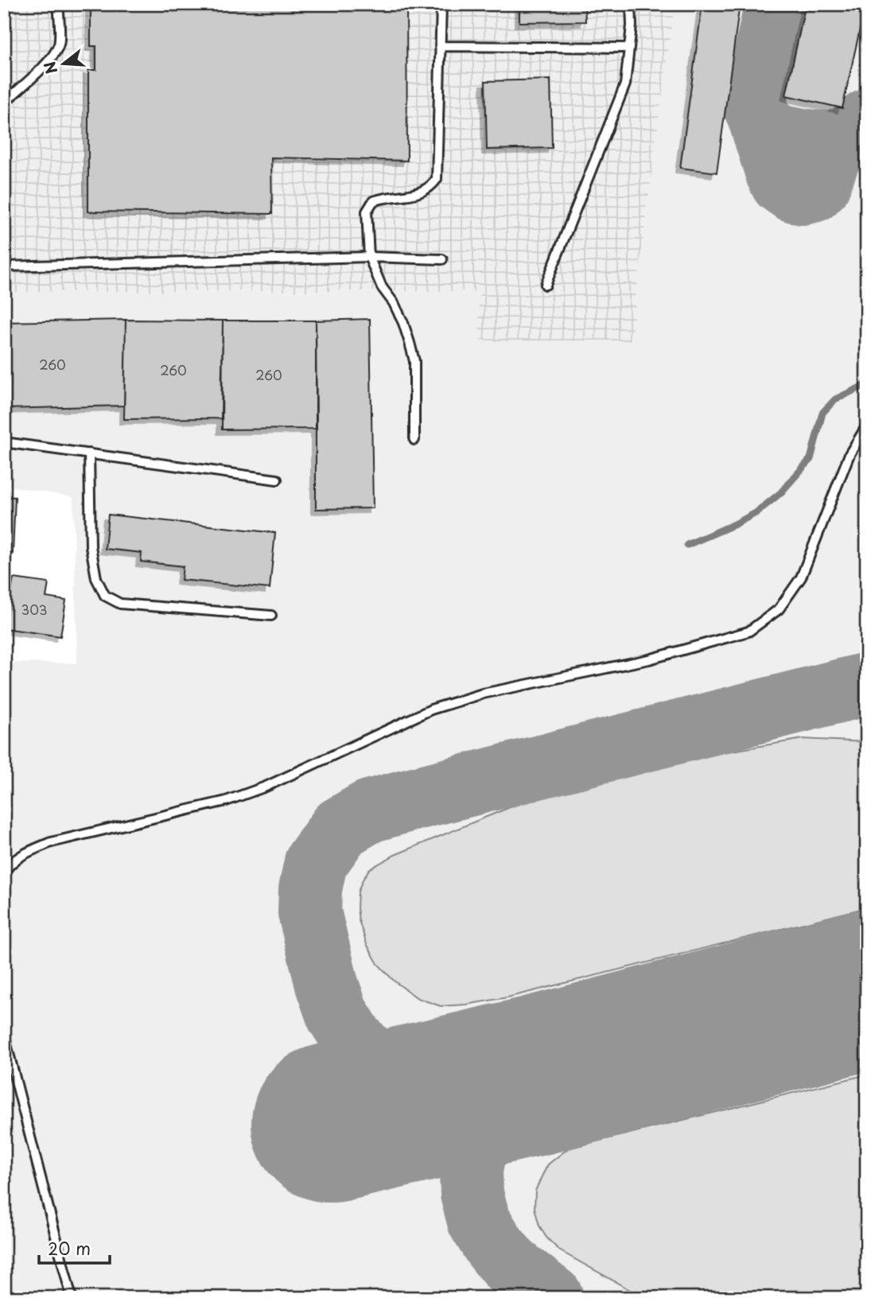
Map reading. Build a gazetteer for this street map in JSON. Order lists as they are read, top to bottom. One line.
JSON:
{"house_numbers":["260","260","260","303"],"scale_bar":"20 m","north":"left"}
